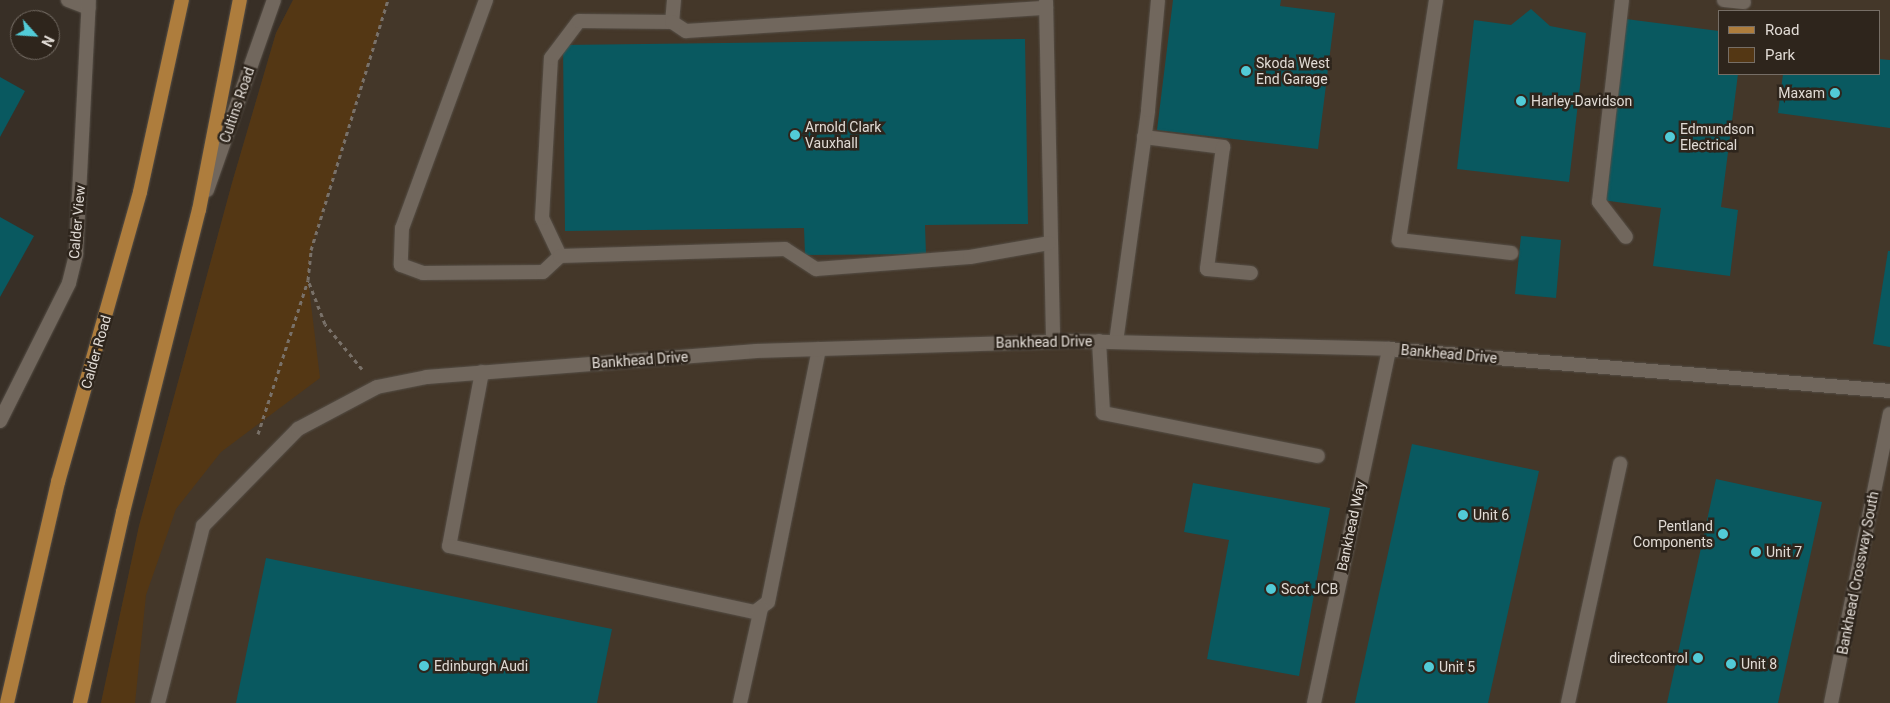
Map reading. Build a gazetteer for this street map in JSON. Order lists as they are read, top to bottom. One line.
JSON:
{"streets":{"main road":["Calder Road"],"street":["Cultins Road","Calder View","Bankhead Drive","Bankhead Way","Bankhead Crossway South"]},"crossings":[["Bankhead Drive","Bankhead Way"]],"places":["Skoda West End Garage","Maxam","Harley-Davidson","Arnold Clark Vauxhall","Edmundson Electrical","Unit 6","Pentland Components","Unit 7","Scot JCB","directcontrol","Unit 8","Edinburgh Audi","Unit 5"],"legend":["Road","Park"],"north":"bottom right"}
